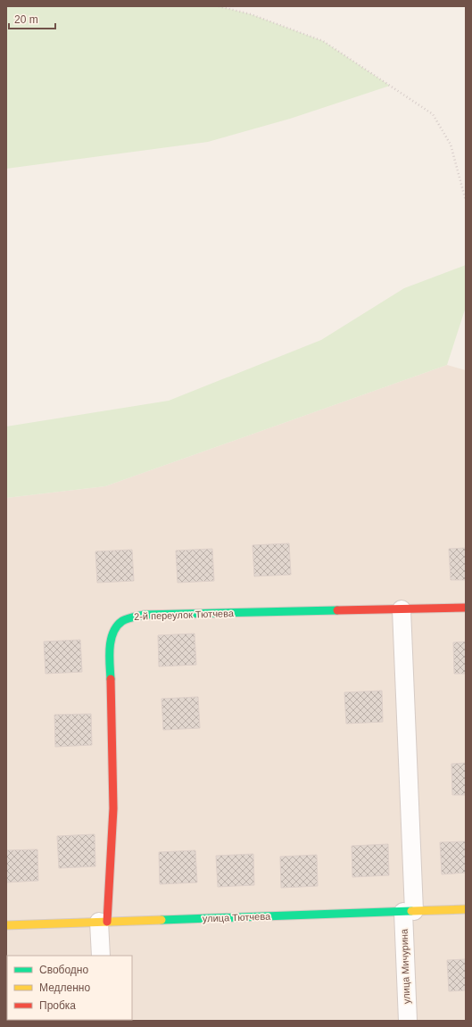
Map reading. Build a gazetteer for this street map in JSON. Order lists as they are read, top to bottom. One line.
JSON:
{"streets":{"street":["2-й переулок Тютчева","улица Тютчева","улица Мичурина"]},"crossings":[["2-й переулок Тютчева","улица Тютчева"],["2-й переулок Тютчева","улица Мичурина"],["улица Тютчева","улица Мичурина"]],"legend":["Свободно","Медленно","Пробка"],"scale_bar":"20 m"}
